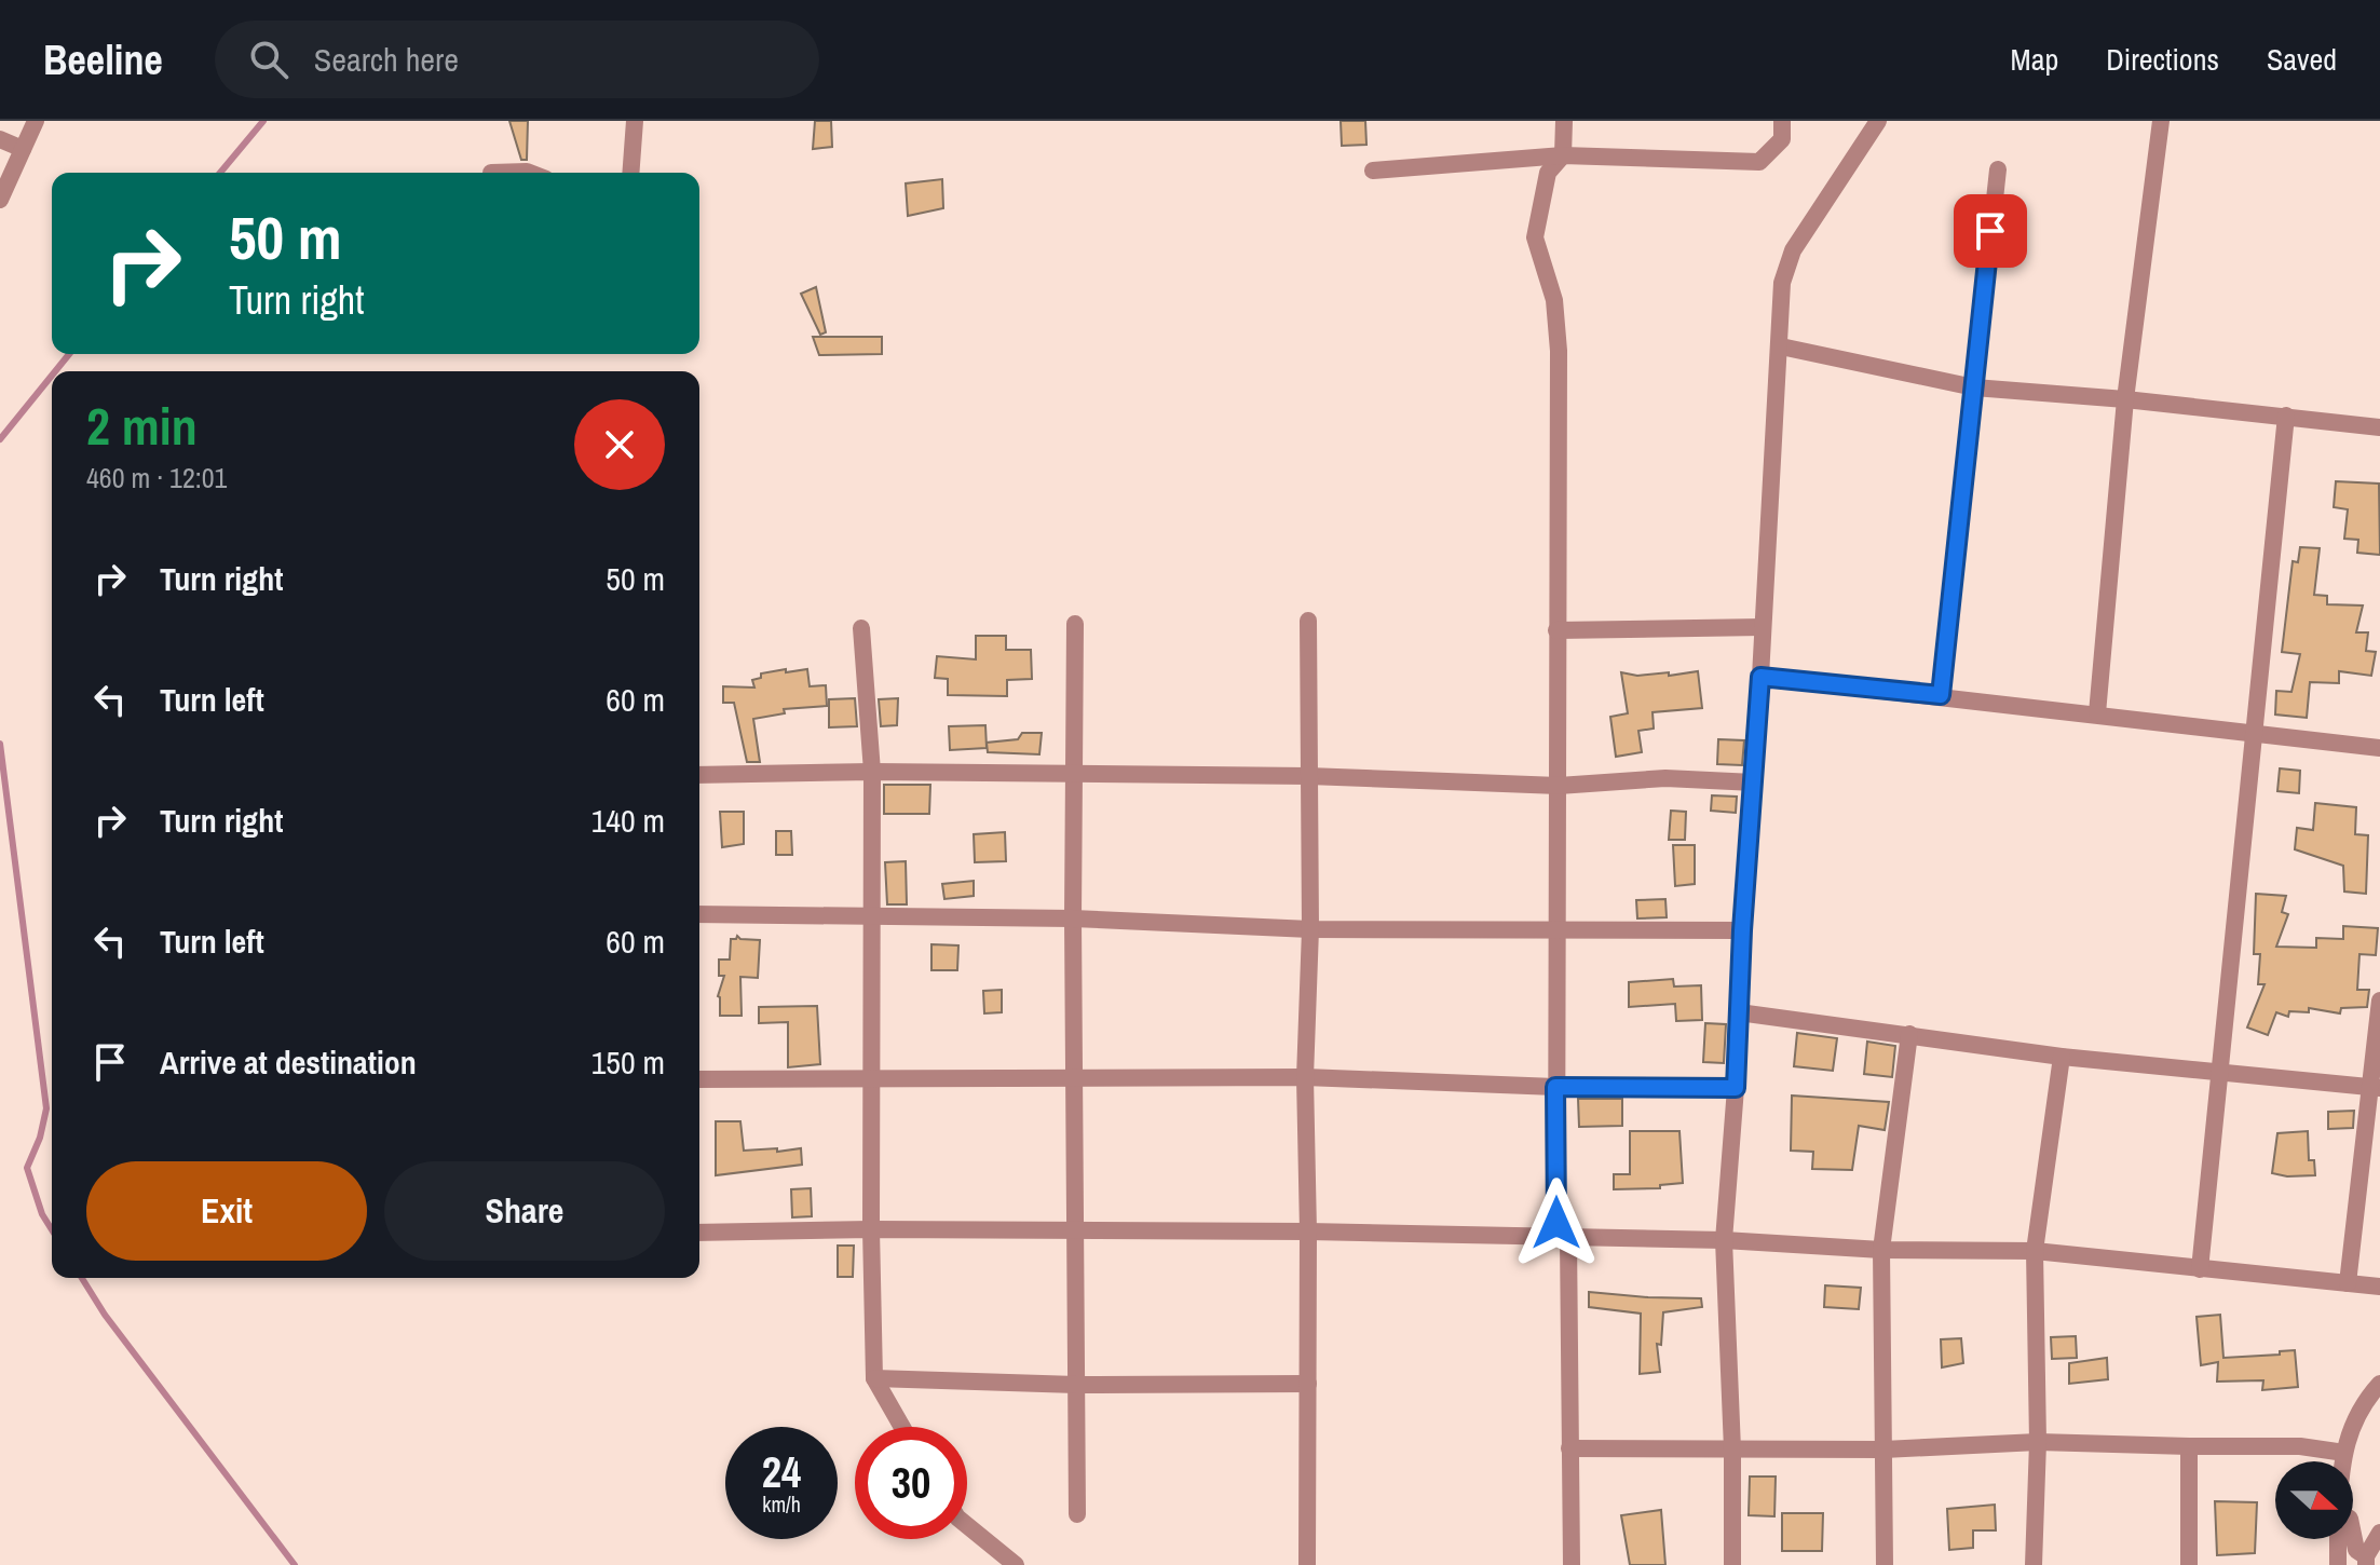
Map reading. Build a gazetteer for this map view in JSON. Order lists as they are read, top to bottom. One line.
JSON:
{"north":"right","page":{"header":"Beeline","search":"Search here","nav":["Map","Directions","Saved"],"turn":["50 m","Turn right"],"heading":["2 min","460 m · 12:01"],"list":[{"name":"Turn right","value":"50 m"},{"name":"Turn left","value":"60 m"},{"name":"Turn right","value":"140 m"},{"name":"Turn left","value":"60 m"},{"name":"Arrive at destination","value":"150 m"}],"buttons":["Exit","Share"],"speed":"24 km/h","limit":"30"}}
